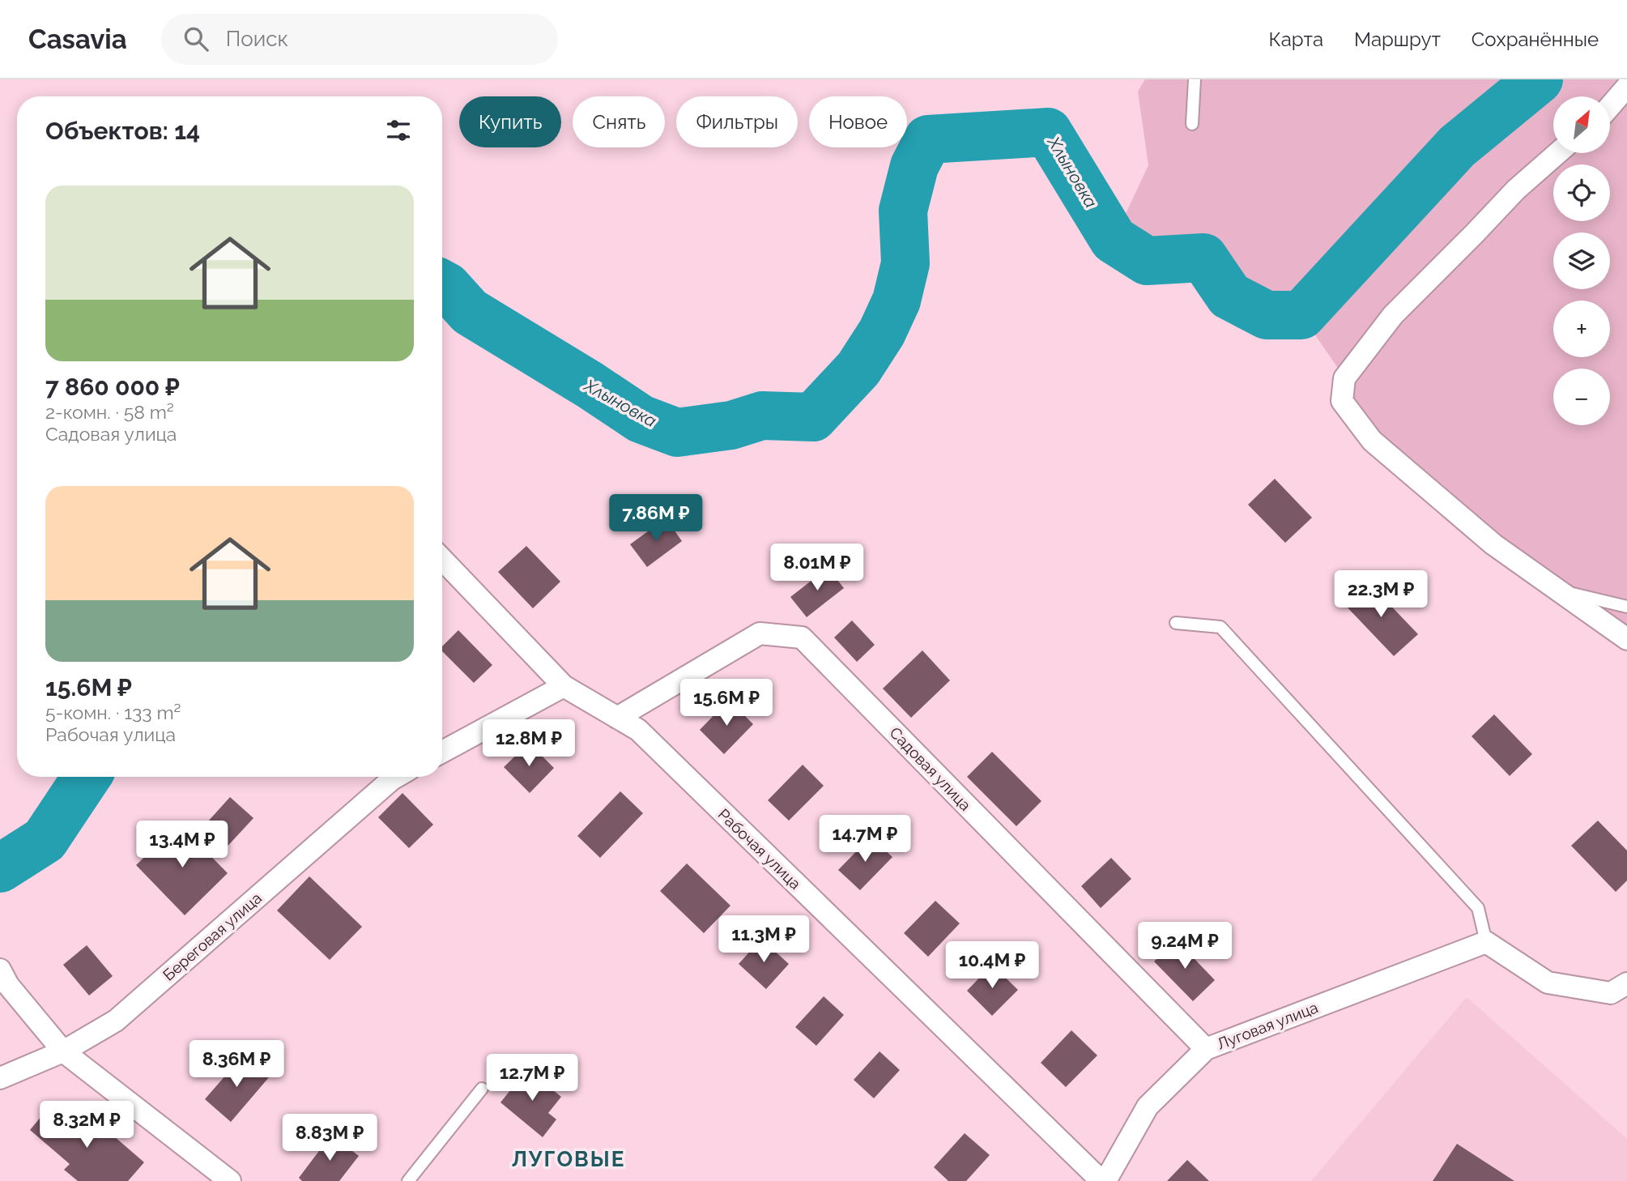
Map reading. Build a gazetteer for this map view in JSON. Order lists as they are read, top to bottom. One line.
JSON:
{"streets":{"street":["Садовая улица","Рабочая улица","Береговая улица","Луговая улица"]},"crossings":[["Садовая улица","Рабочая улица"],["Садовая улица","Луговая улица"],["Рабочая улица","Луговая улица"]],"districts":["ЛУГОВЫЕ"],"water":["Хлыновка"],"north":"top right","page":{"header":"Casavia","search":"Поиск","nav":["Карта","Маршрут","Сохранённые"],"map_buttons":["+","−"],"chip":["Купить","Снять","Фильтры","Новое"],"heading":"Объектов: 14","list":[{"name":"7 860 000 ₽","note":"2-комн. · 58 m² · Садовая улица"},{"name":"15.6M ₽","note":"5-комн. · 133 m² · Рабочая улица"}],"price":["7.86M ₽","8.01M ₽","22.3M ₽","15.6M ₽","12.8M ₽","14.7M ₽","13.4M ₽","11.3M ₽","9.24M ₽","10.4M ₽","8.36M ₽","12.7M ₽","8.32M ₽","8.83M ₽"]}}
